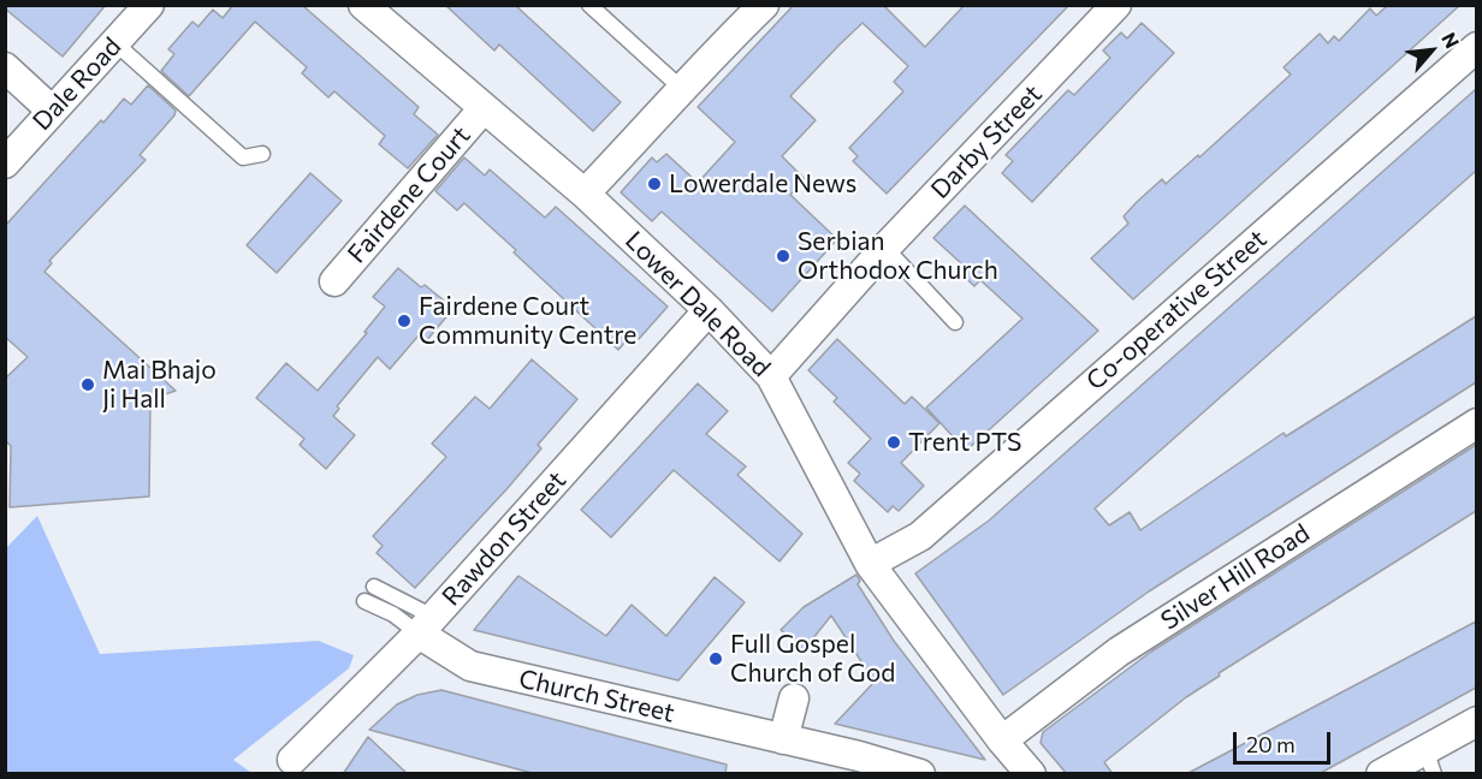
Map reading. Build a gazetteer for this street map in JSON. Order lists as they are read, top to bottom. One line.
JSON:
{"streets":{"street":["Dale Road","Darby Street","Fairdene Court","Lower Dale Road","Co-operative Street","Rawdon Street","Silver Hill Road","Church Street"]},"crossings":[["Darby Street","Lower Dale Road"],["Fairdene Court","Lower Dale Road"],["Lower Dale Road","Co-operative Street"],["Lower Dale Road","Rawdon Street"],["Lower Dale Road","Silver Hill Road"],["Rawdon Street","Church Street"]],"places":["Lowerdale News","Serbian Orthodox Church","Fairdene Court Community Centre","Mai Bhajo Ji Hall","Trent PTS","Full Gospel Church of God"],"scale_bar":"20 m","north":"top right"}
